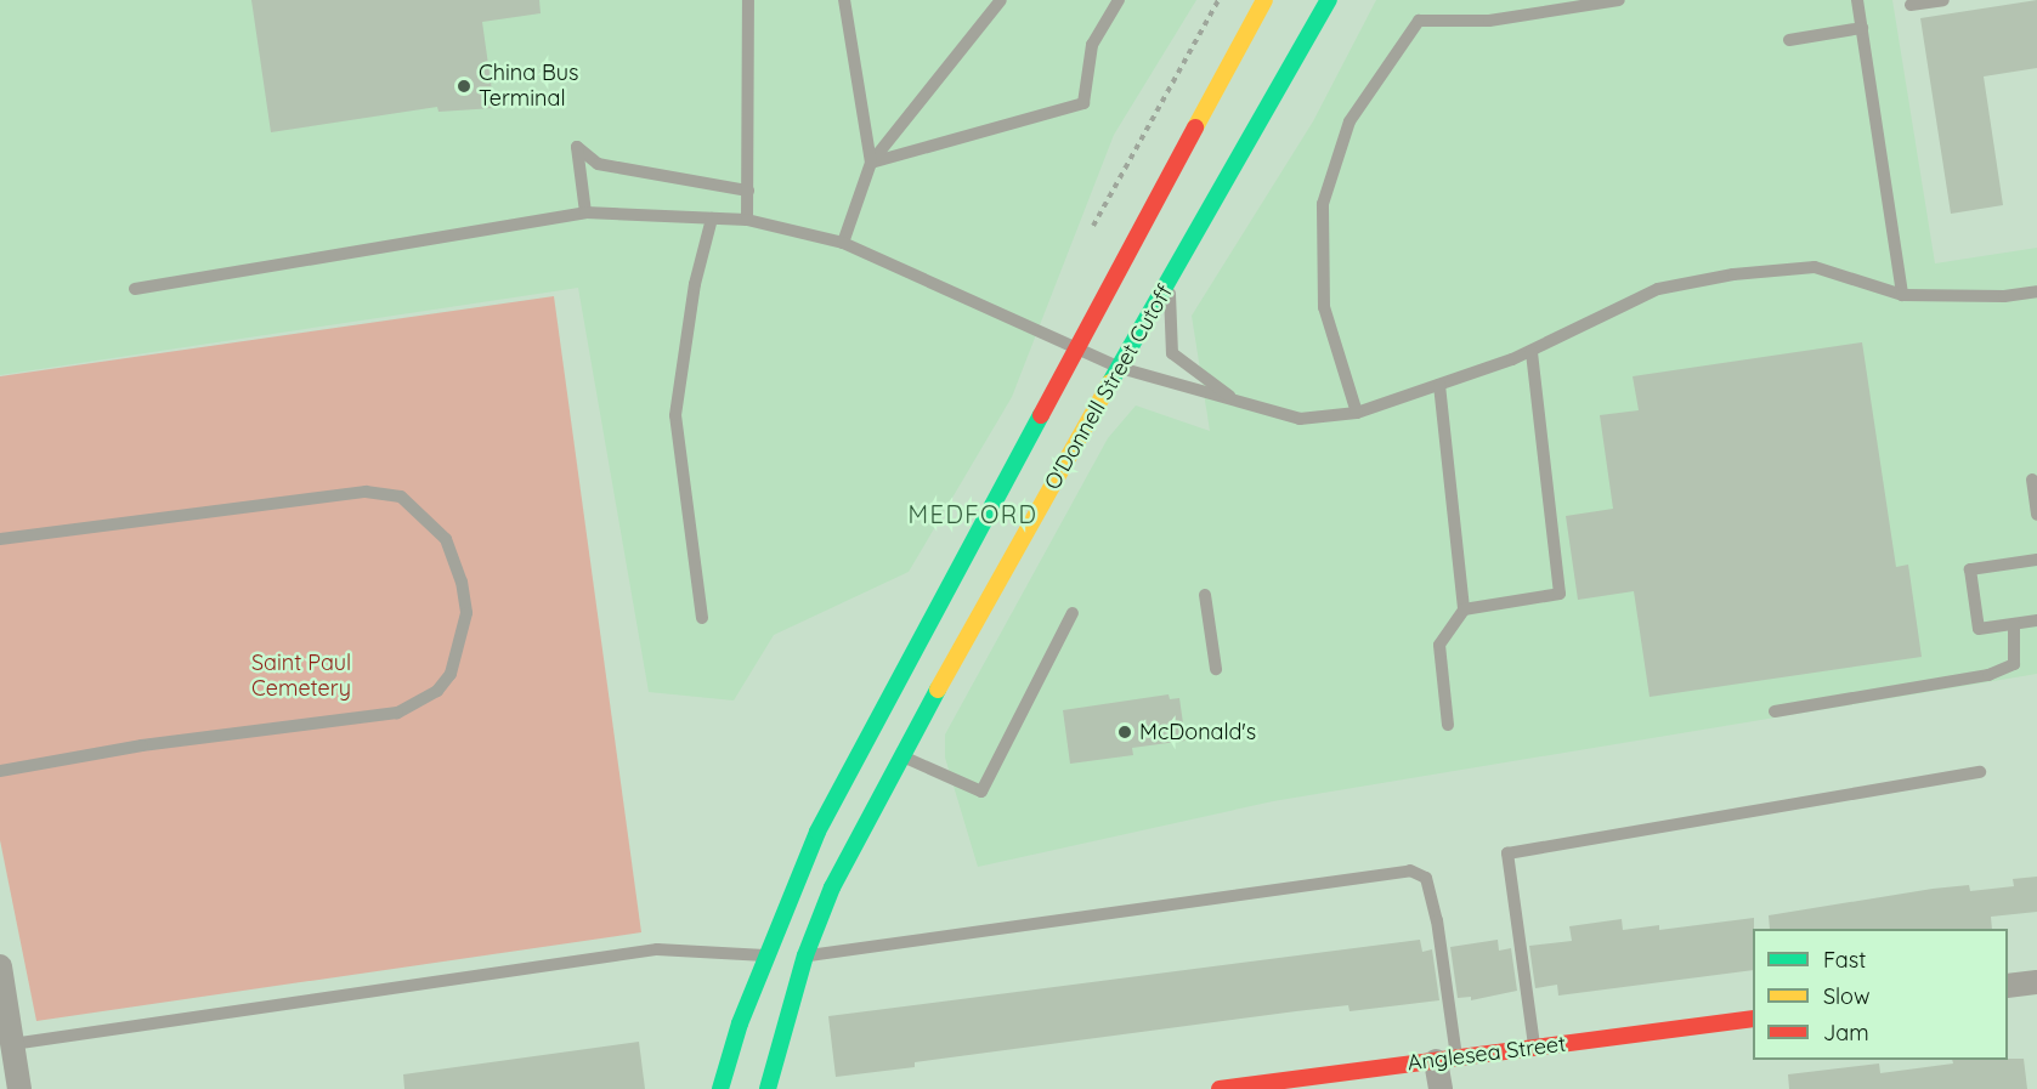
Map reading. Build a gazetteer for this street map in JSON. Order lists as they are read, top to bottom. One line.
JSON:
{"streets":{"main road":["O'Donnell Street Cutoff","Anglesea Street"]},"districts":["MEDFORD"],"parks":["Saint Paul Cemetery"],"places":["China Bus Terminal","McDonald's"],"legend":["Fast","Slow","Jam"]}
